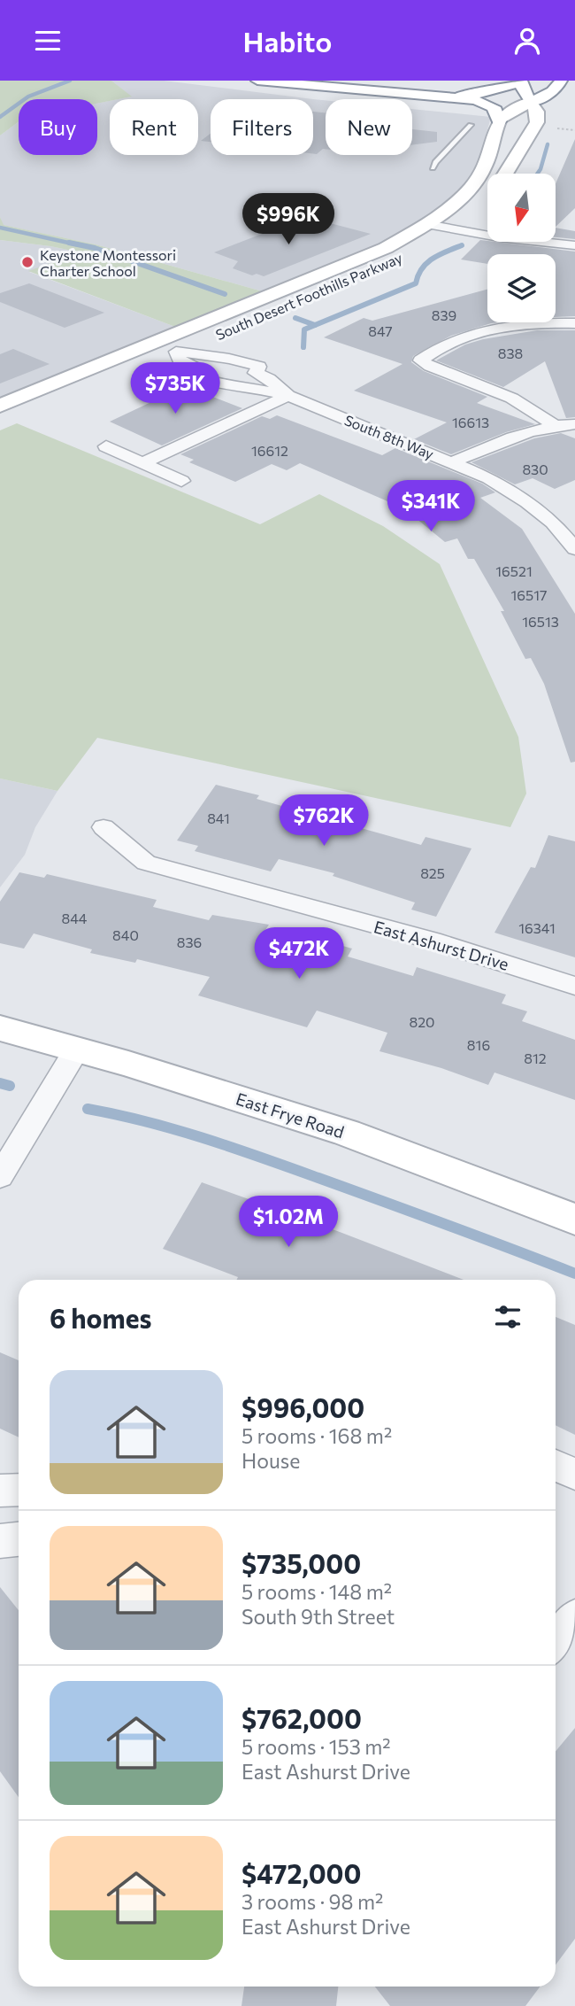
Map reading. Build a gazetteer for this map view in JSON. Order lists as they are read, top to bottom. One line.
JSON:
{"streets":{"main road":["South Desert Foothills Parkway","East Frye Road"],"street":["South 8th Way","East Ashurst Drive"]},"crossings":[["South Desert Foothills Parkway","South 8th Way"]],"places":["Keystone Montessori Charter School"],"house_numbers":["839","847","838","16613","16612","830","16521","16517","16513","841","825","844","16341","840","836","820","816","812"],"north":"bottom","page":{"header":"Habito","chip":["Buy","Rent","Filters","New"],"price":["$996K","$735K","$341K","$762K","$472K","$1.02M"],"heading":"6 homes","list":[{"name":"$996,000","note":"5 rooms · 168 m² · House"},{"name":"$735,000","note":"5 rooms · 148 m² · South 9th Street"},{"name":"$762,000","note":"5 rooms · 153 m² · East Ashurst Drive"},{"name":"$472,000","note":"3 rooms · 98 m² · East Ashurst Drive"}]}}
